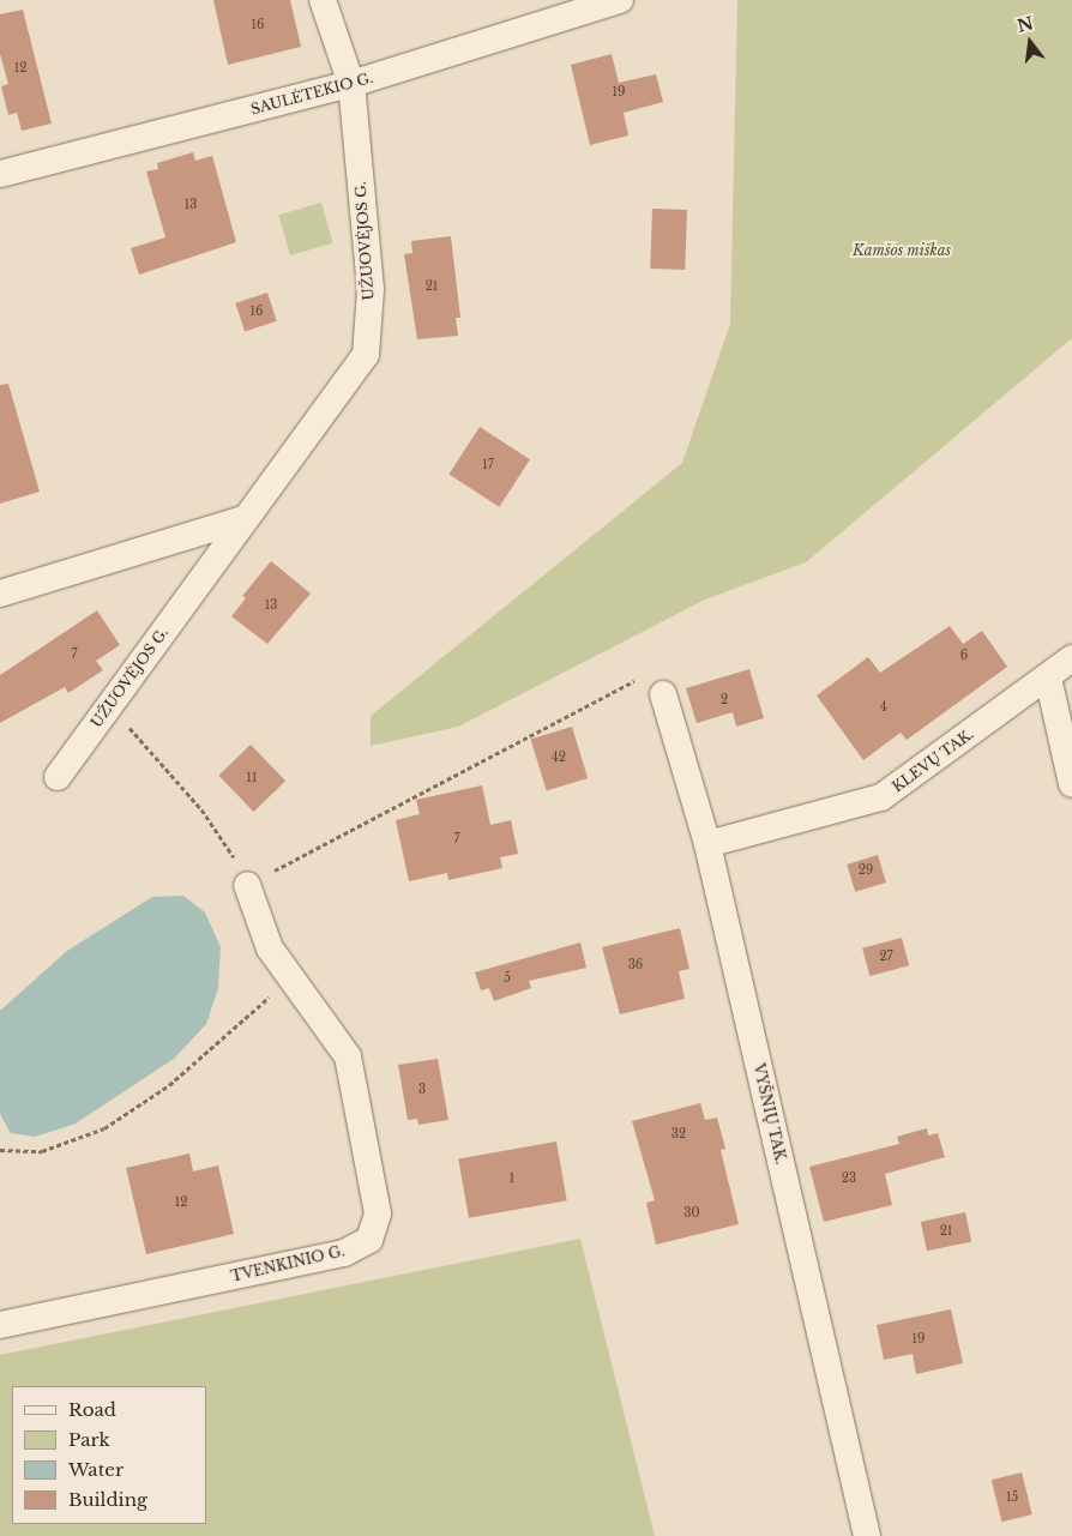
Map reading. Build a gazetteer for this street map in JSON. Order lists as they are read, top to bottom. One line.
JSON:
{"streets":{"street":["SAULĖTEKIO G.","UŽUOVĖJOS G.","KLEVŲ TAK.","VYŠNIŲ TAK.","TVENKINIO G."]},"crossings":[["SAULĖTEKIO G.","UŽUOVĖJOS G."],["KLEVŲ TAK.","VYŠNIŲ TAK."]],"parks":["Kamšos miškas"],"house_numbers":["16","12","19","13","21","16","17","13","7","6","2","4","42","11","7","29","27","36","5","3","32","1","23","12","30","21","19","15"],"legend":["Road","Park","Water","Building"],"north":"top"}
